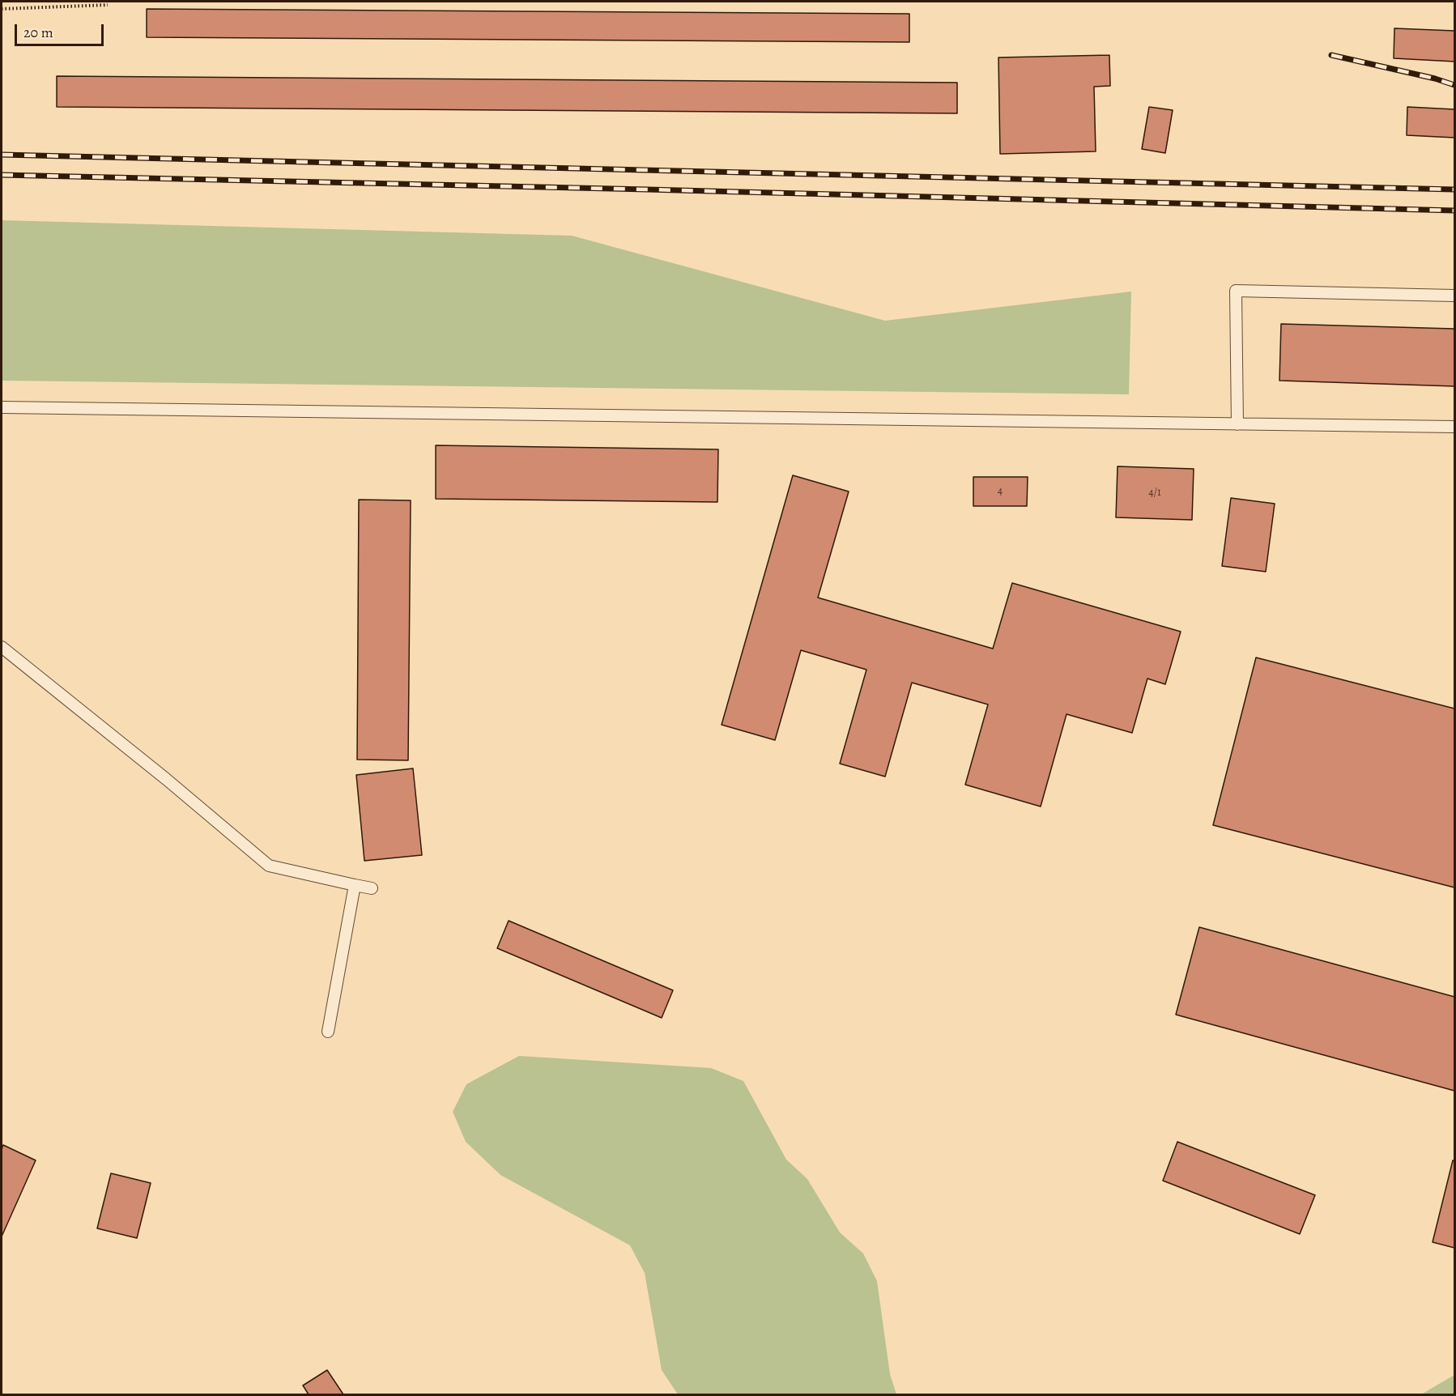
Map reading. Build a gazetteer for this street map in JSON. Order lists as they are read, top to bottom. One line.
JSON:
{"house_numbers":["4","4/1"],"scale_bar":"20 m"}
